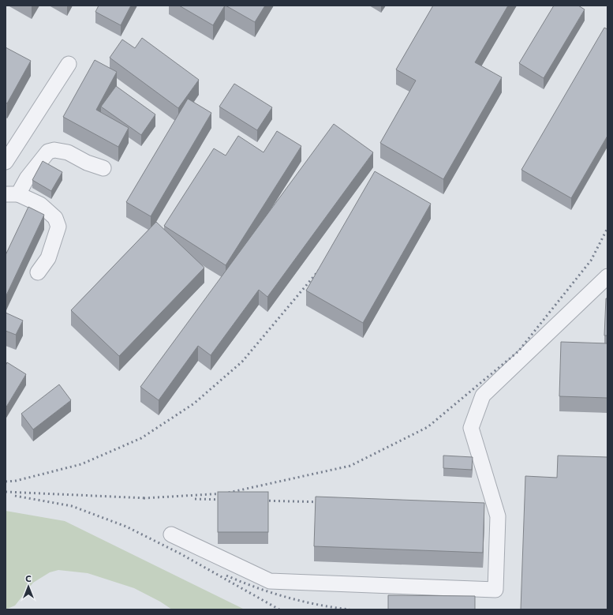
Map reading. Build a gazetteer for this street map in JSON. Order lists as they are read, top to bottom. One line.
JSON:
{"north":"top"}
